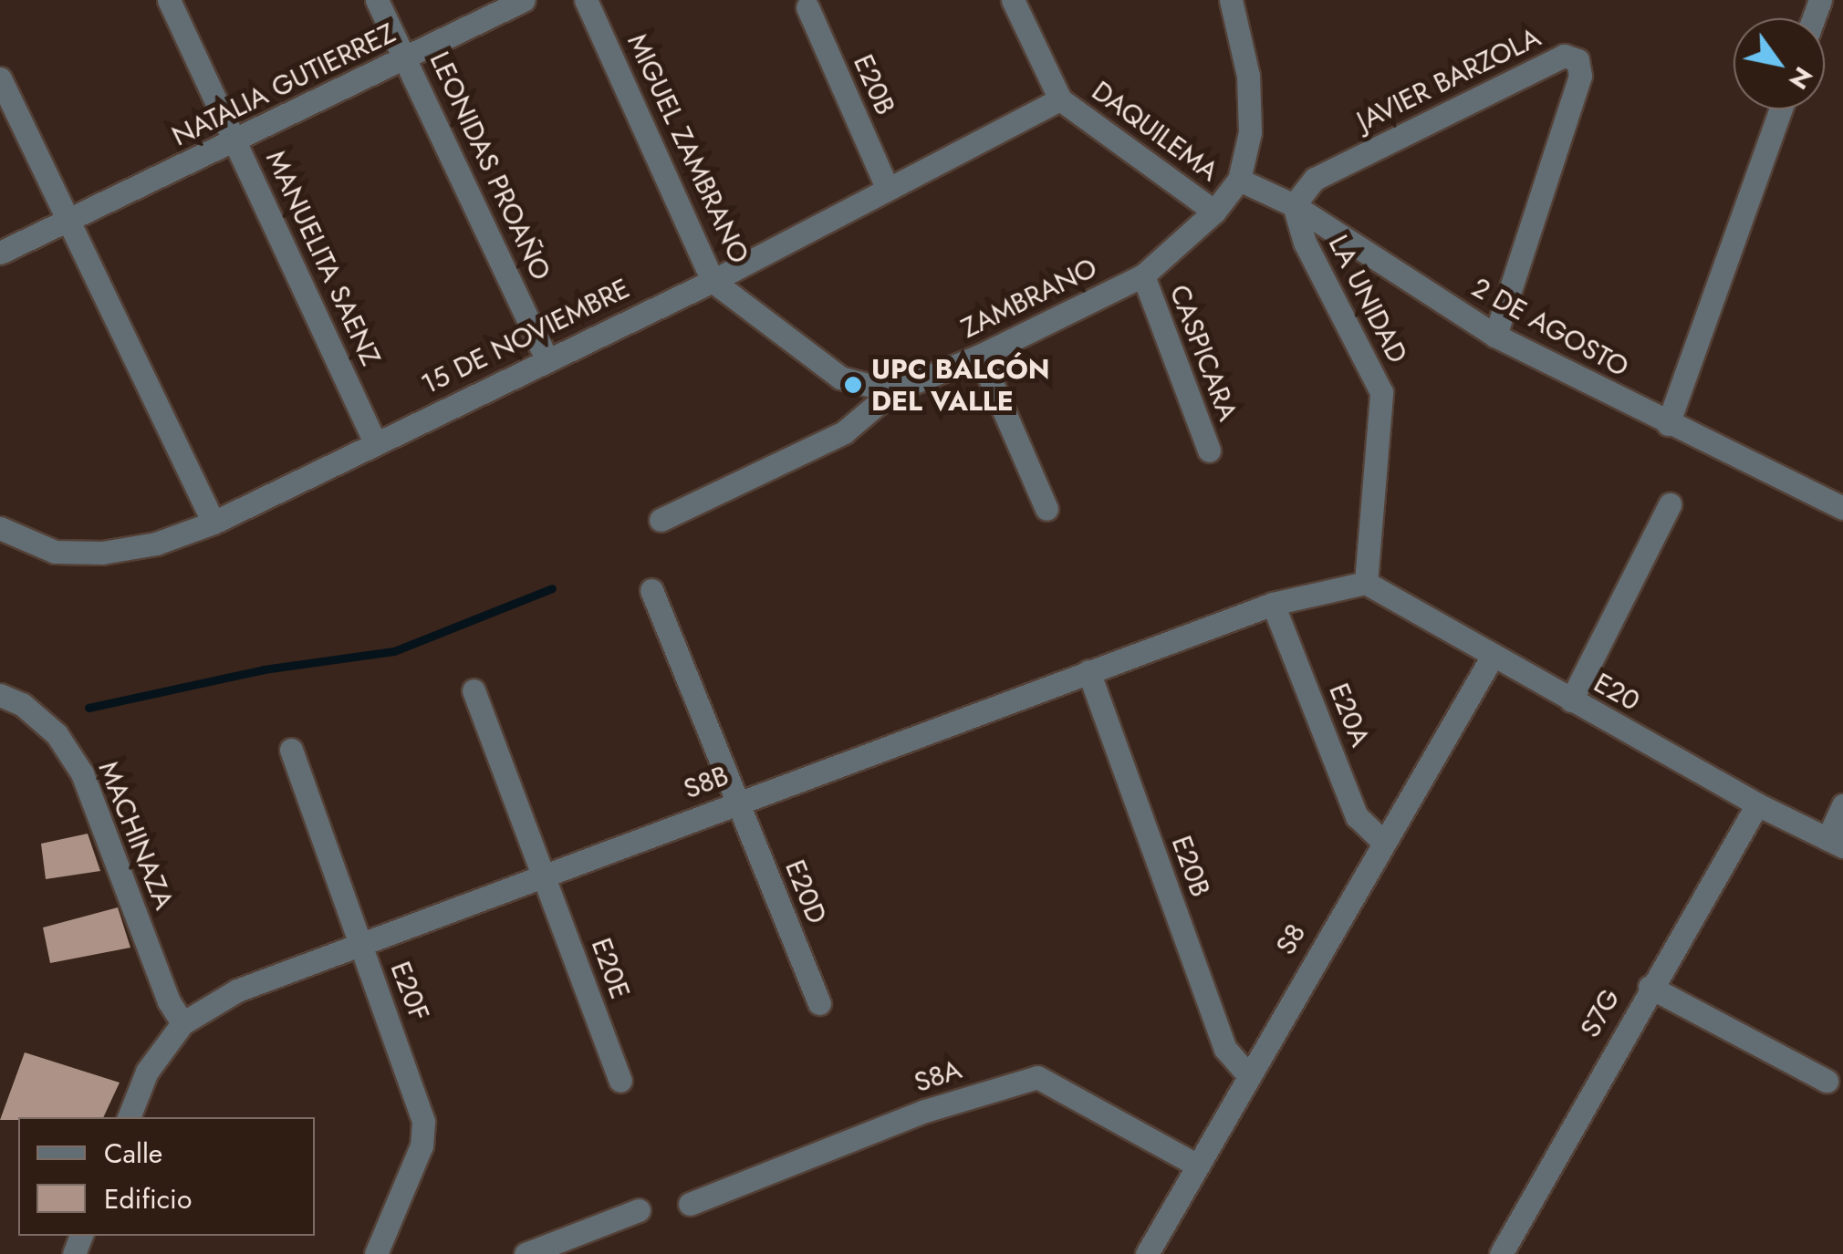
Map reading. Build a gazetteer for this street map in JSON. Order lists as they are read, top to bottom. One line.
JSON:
{"streets":{"street":["JAVIER BARZOLA","NATALIA GUTIERREZ","E20B","DAQUILEMA","MIGUEL ZAMBRANO","LEONIDAS PROAÑO","MANUELITA SAENZ","ZAMBRANO","LA UNIDAD","2 DE AGOSTO","15 DE NOVIEMBRE","CASPICARA","E20","E20A","S8B","MACHINAZA","E20D","S8","E20E","E20F","S7G","S8A"]},"crossings":[["JAVIER BARZOLA","LA UNIDAD"],["JAVIER BARZOLA","2 DE AGOSTO"],["NATALIA GUTIERREZ","LEONIDAS PROAÑO"],["NATALIA GUTIERREZ","MANUELITA SAENZ"],["E20B","15 DE NOVIEMBRE"],["E20B","S8B"],["E20B","S8"],["DAQUILEMA","ZAMBRANO"],["DAQUILEMA","15 DE NOVIEMBRE"],["MIGUEL ZAMBRANO","ZAMBRANO"],["MIGUEL ZAMBRANO","15 DE NOVIEMBRE"],["LEONIDAS PROAÑO","15 DE NOVIEMBRE"],["MANUELITA SAENZ","15 DE NOVIEMBRE"],["ZAMBRANO","2 DE AGOSTO"],["ZAMBRANO","CASPICARA"],["LA UNIDAD","2 DE AGOSTO"],["LA UNIDAD","E20"],["LA UNIDAD","S8B"],["E20","S8B"],["E20","S8"],["E20","S7G"],["E20A","S8B"],["E20A","S8"],["S8B","MACHINAZA"],["S8B","E20D"],["S8B","E20E"],["S8B","E20F"],["S8","S8A"]],"places":["UPC BALCÓN DEL VALLE"],"legend":["Calle","Edificio"],"north":"bottom right"}
